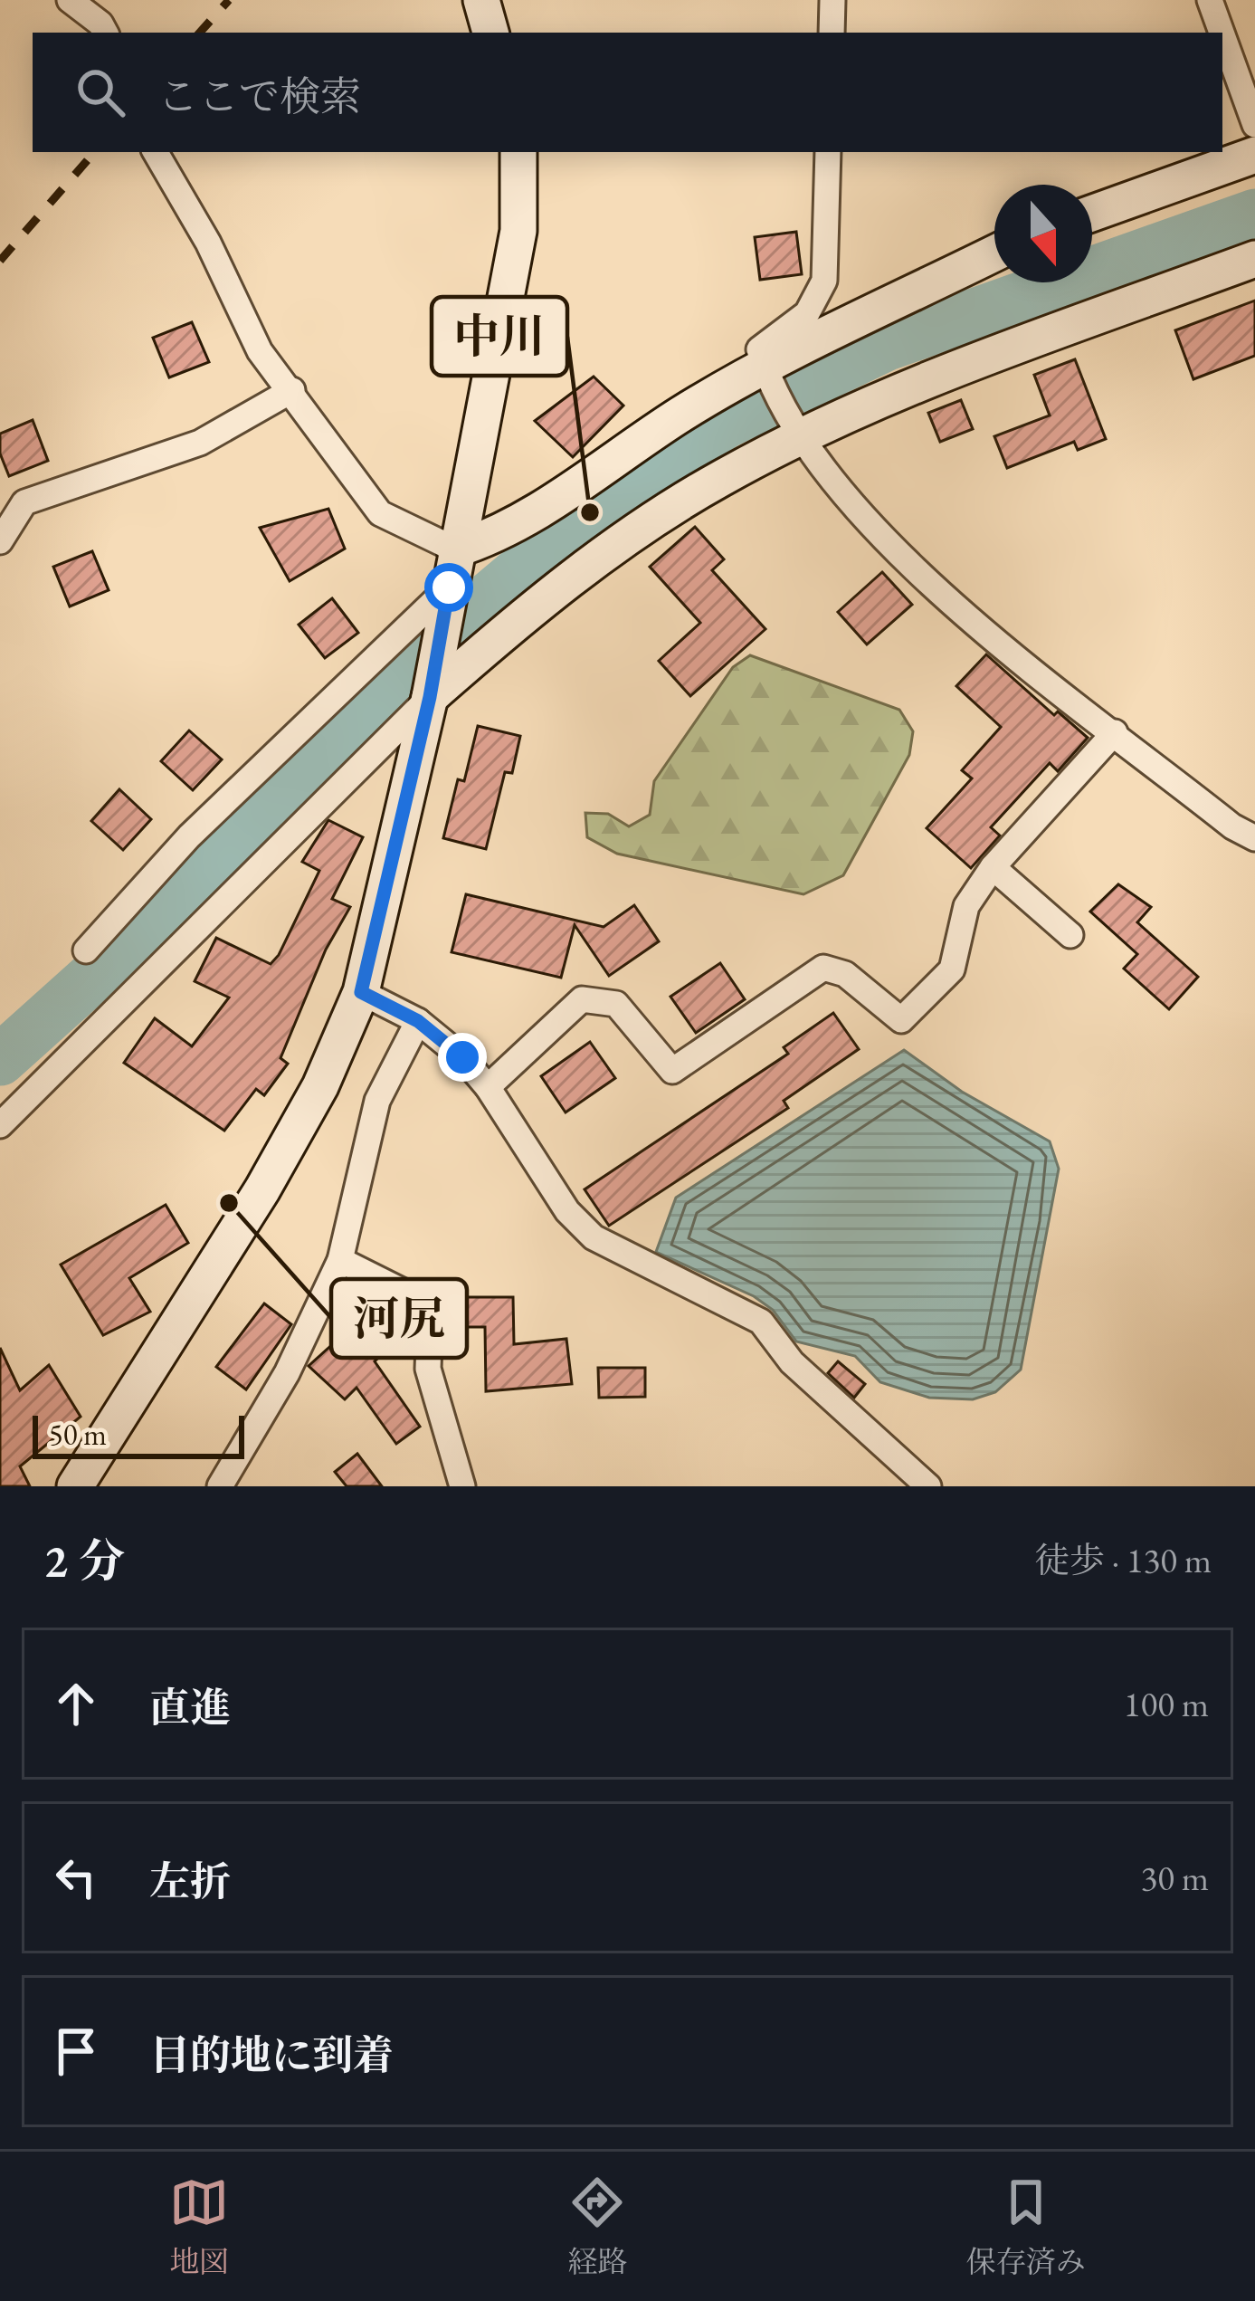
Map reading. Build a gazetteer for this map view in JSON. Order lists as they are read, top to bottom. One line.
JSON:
{"places":["中川","河尻"],"scale_bar":"50 m","north":"bottom","page":{"search":"ここで検索","scale":"50 m","heading":["2 分","徒歩 · 130 m"],"list":[["直進","100 m"],["左折","30 m"],"目的地に到着"],"nav":["地図","経路","保存済み"]}}
